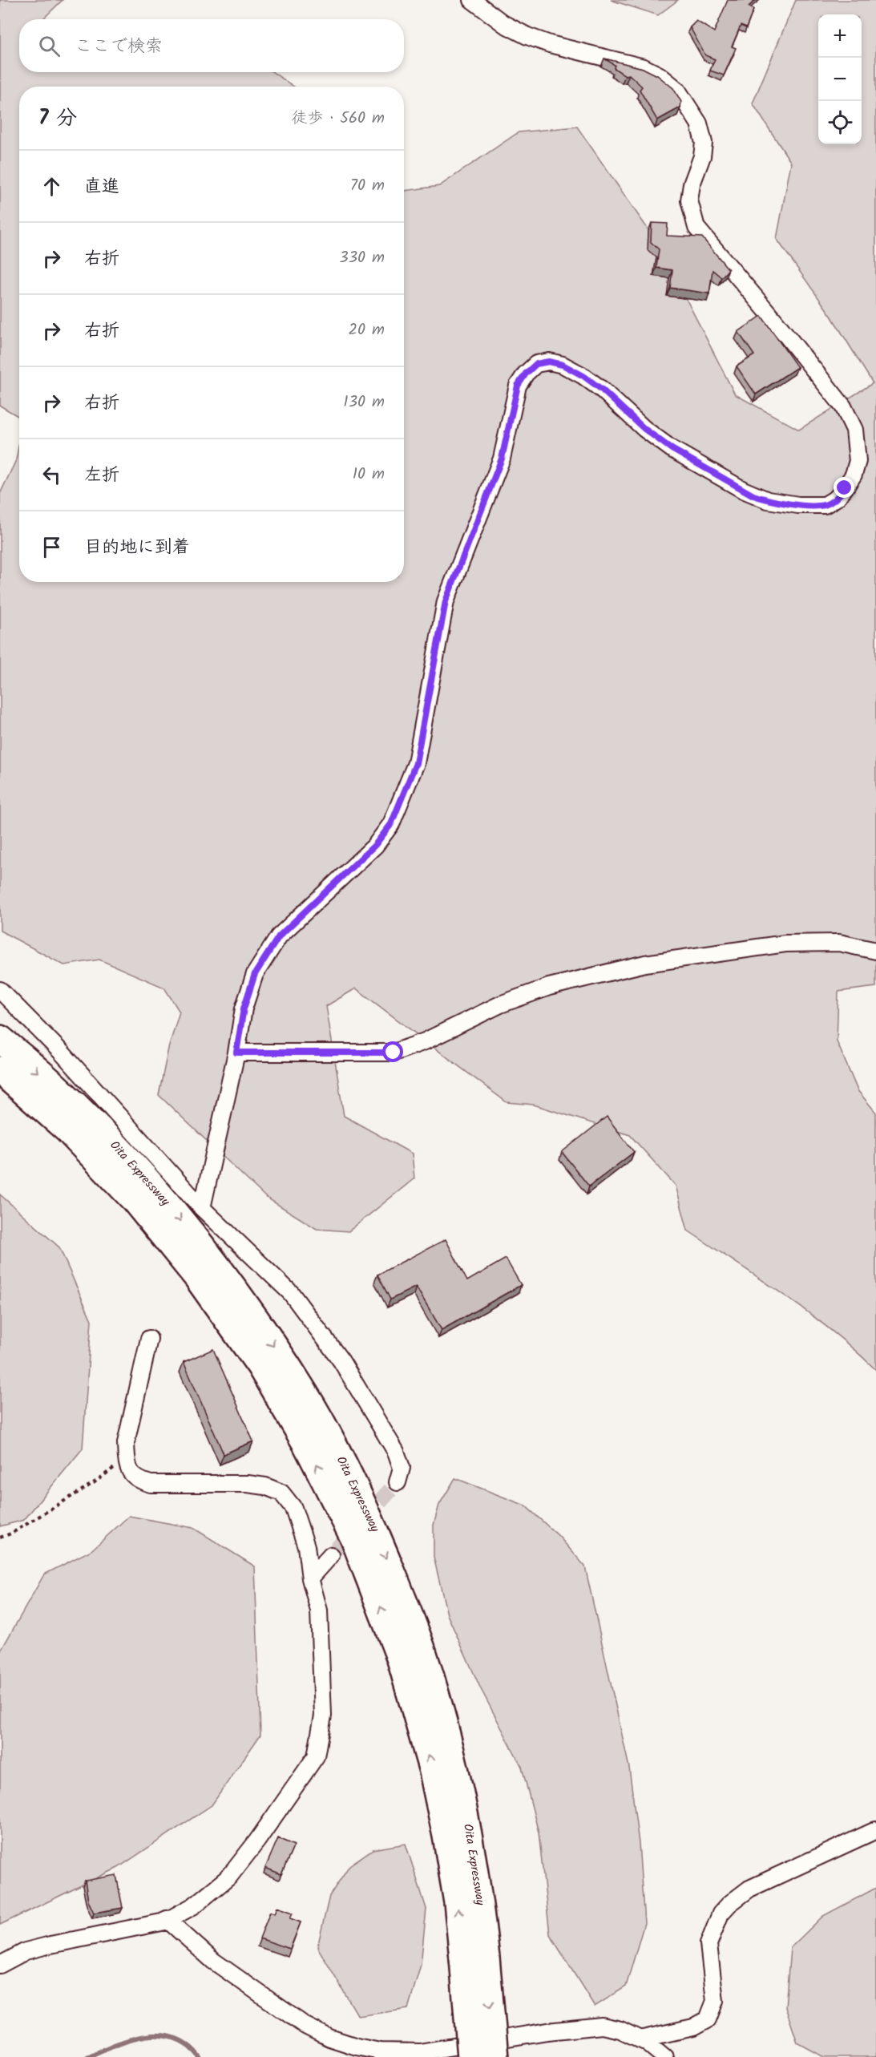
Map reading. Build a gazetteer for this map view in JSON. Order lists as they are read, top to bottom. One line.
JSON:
{"streets":{"highway":["Oita Expressway"]},"page":{"map_buttons":["+","−"],"search":"ここで検索","heading":["7 分","徒歩 · 560 m"],"list":[["直進","70 m"],["右折","330 m"],["右折","20 m"],["右折","130 m"],["左折","10 m"],"目的地に到着"]}}
